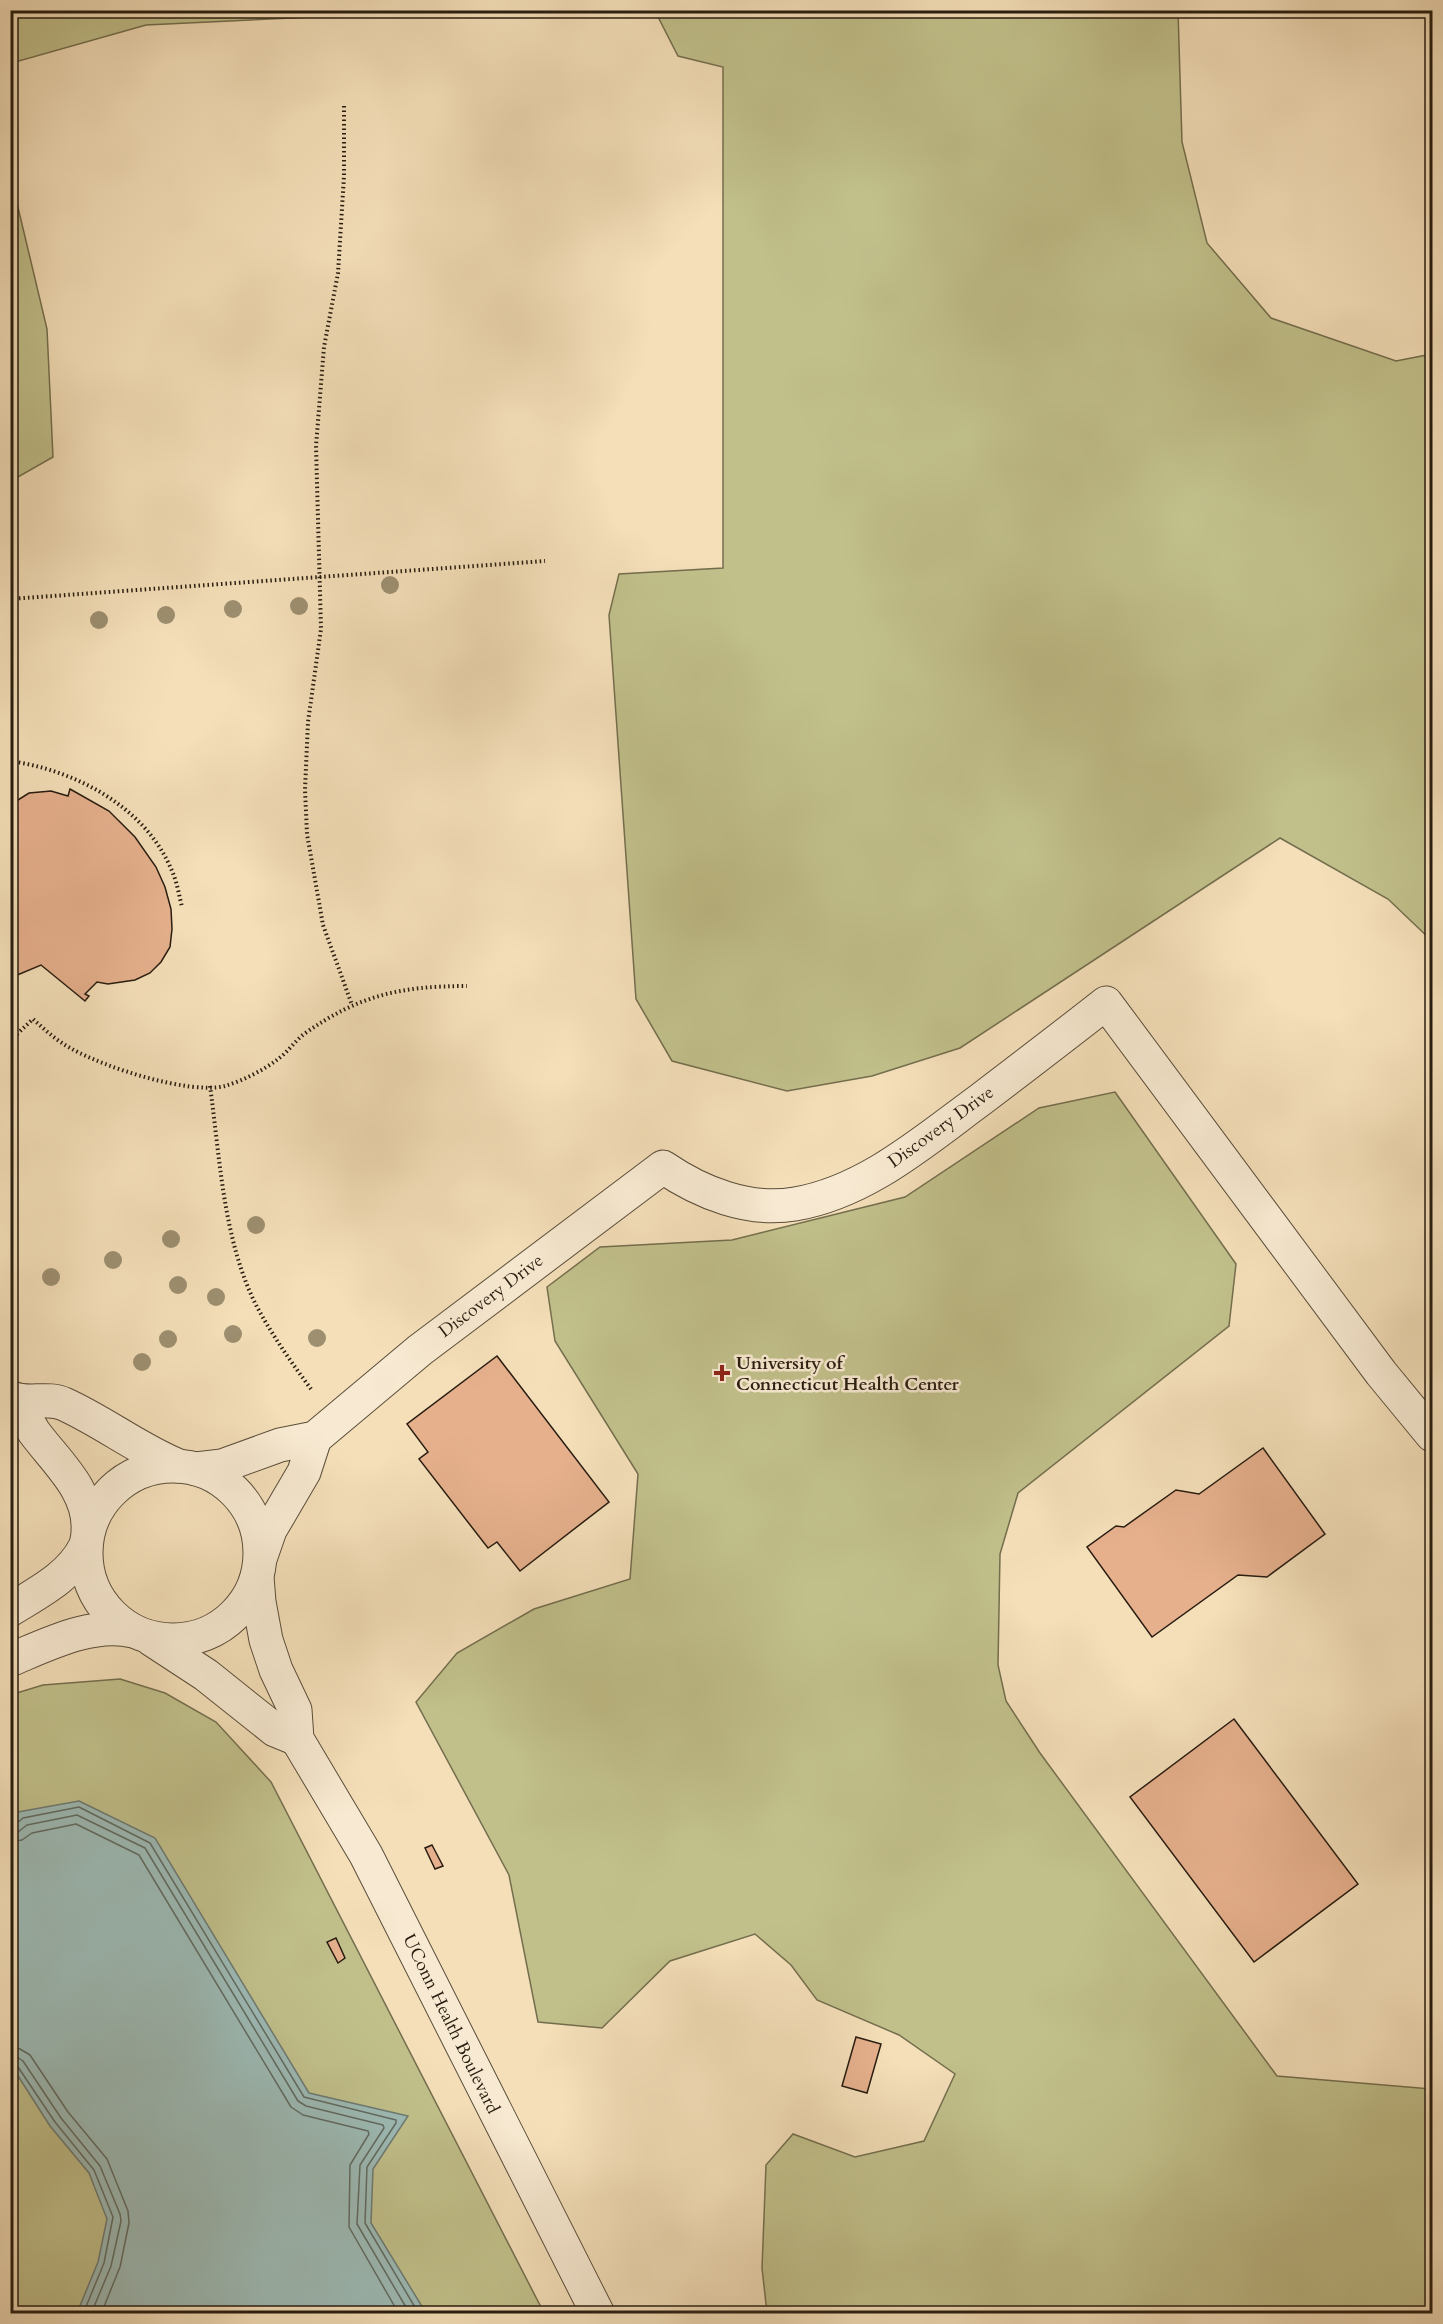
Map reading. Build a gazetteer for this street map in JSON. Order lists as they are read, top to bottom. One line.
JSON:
{"streets":{"street":["Discovery Drive","UConn Health Boulevard"]},"crossings":[["Discovery Drive","UConn Health Boulevard"]],"places":{"health":["University of Connecticut Health Center"]}}
